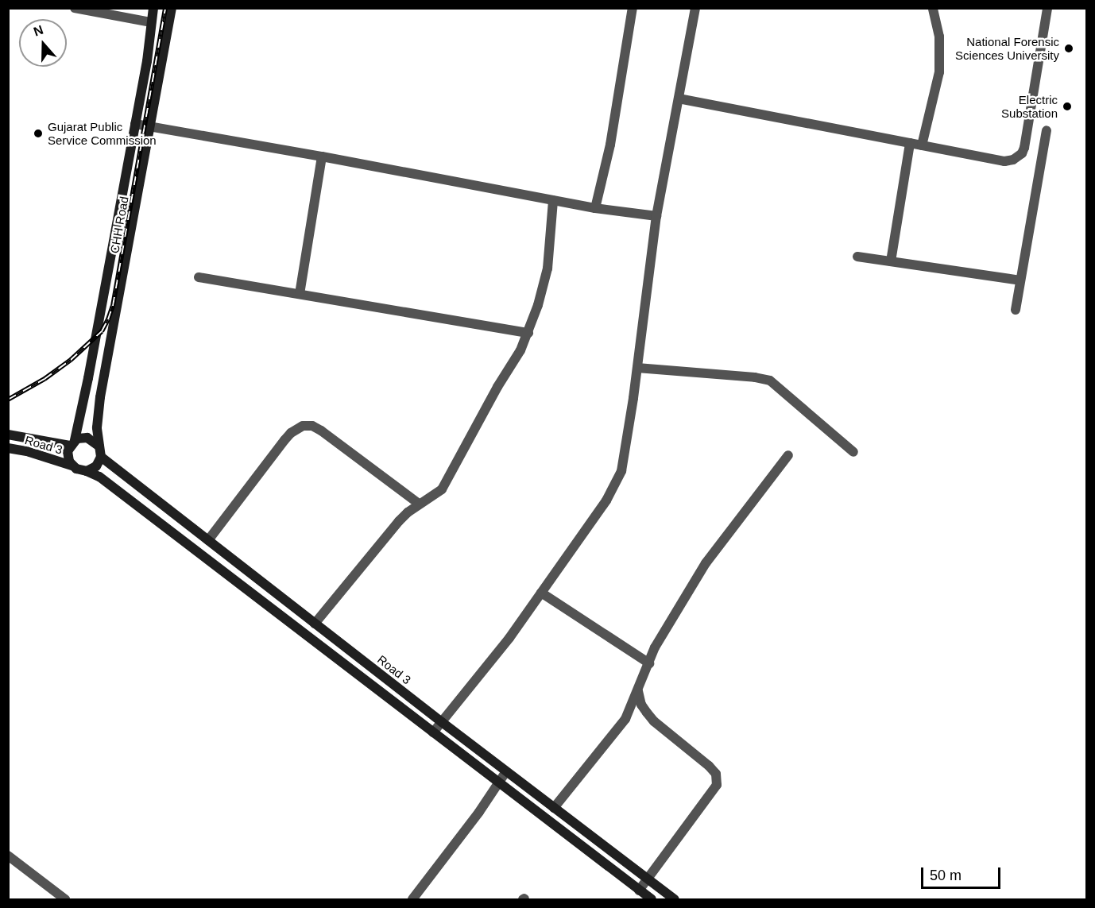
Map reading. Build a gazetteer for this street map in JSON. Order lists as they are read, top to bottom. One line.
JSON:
{"streets":{"street":["CHH Road","Road 3"]},"crossings":[["CHH Road","Road 3"]],"places":["National Forensic Sciences University","Electric Substation","Gujarat Public Service Commission"],"scale_bar":"50 m","north":"top"}
